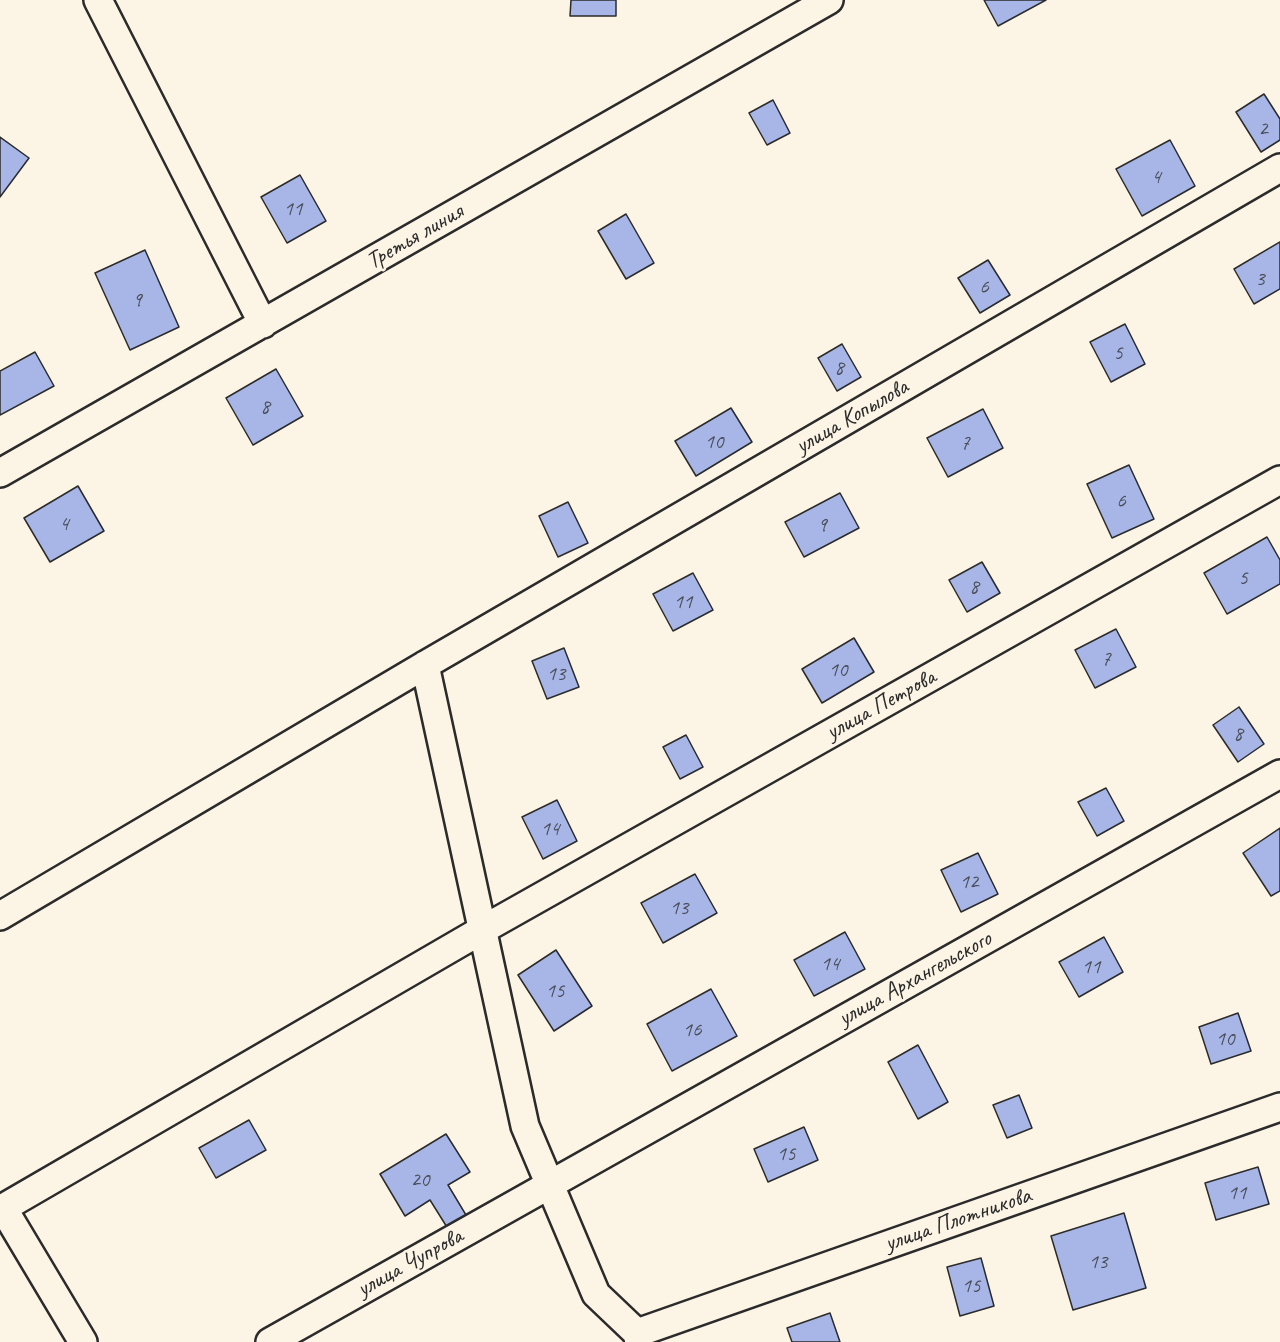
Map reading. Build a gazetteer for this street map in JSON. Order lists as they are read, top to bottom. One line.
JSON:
{"streets":{"street":["Третья линия","улица Копылова","улица Петрова","улица Архангельского","улица Плотникова","улица Чупрова"]},"crossings":[["улица Архангельского","улица Чупрова"]],"house_numbers":["2","4","11","3","6","9","5","8","8","10","7","6","4","9","5","8","11","7","10","13","8","14","12","13","14","11","15","16","10","15","20","11","13","15"]}
